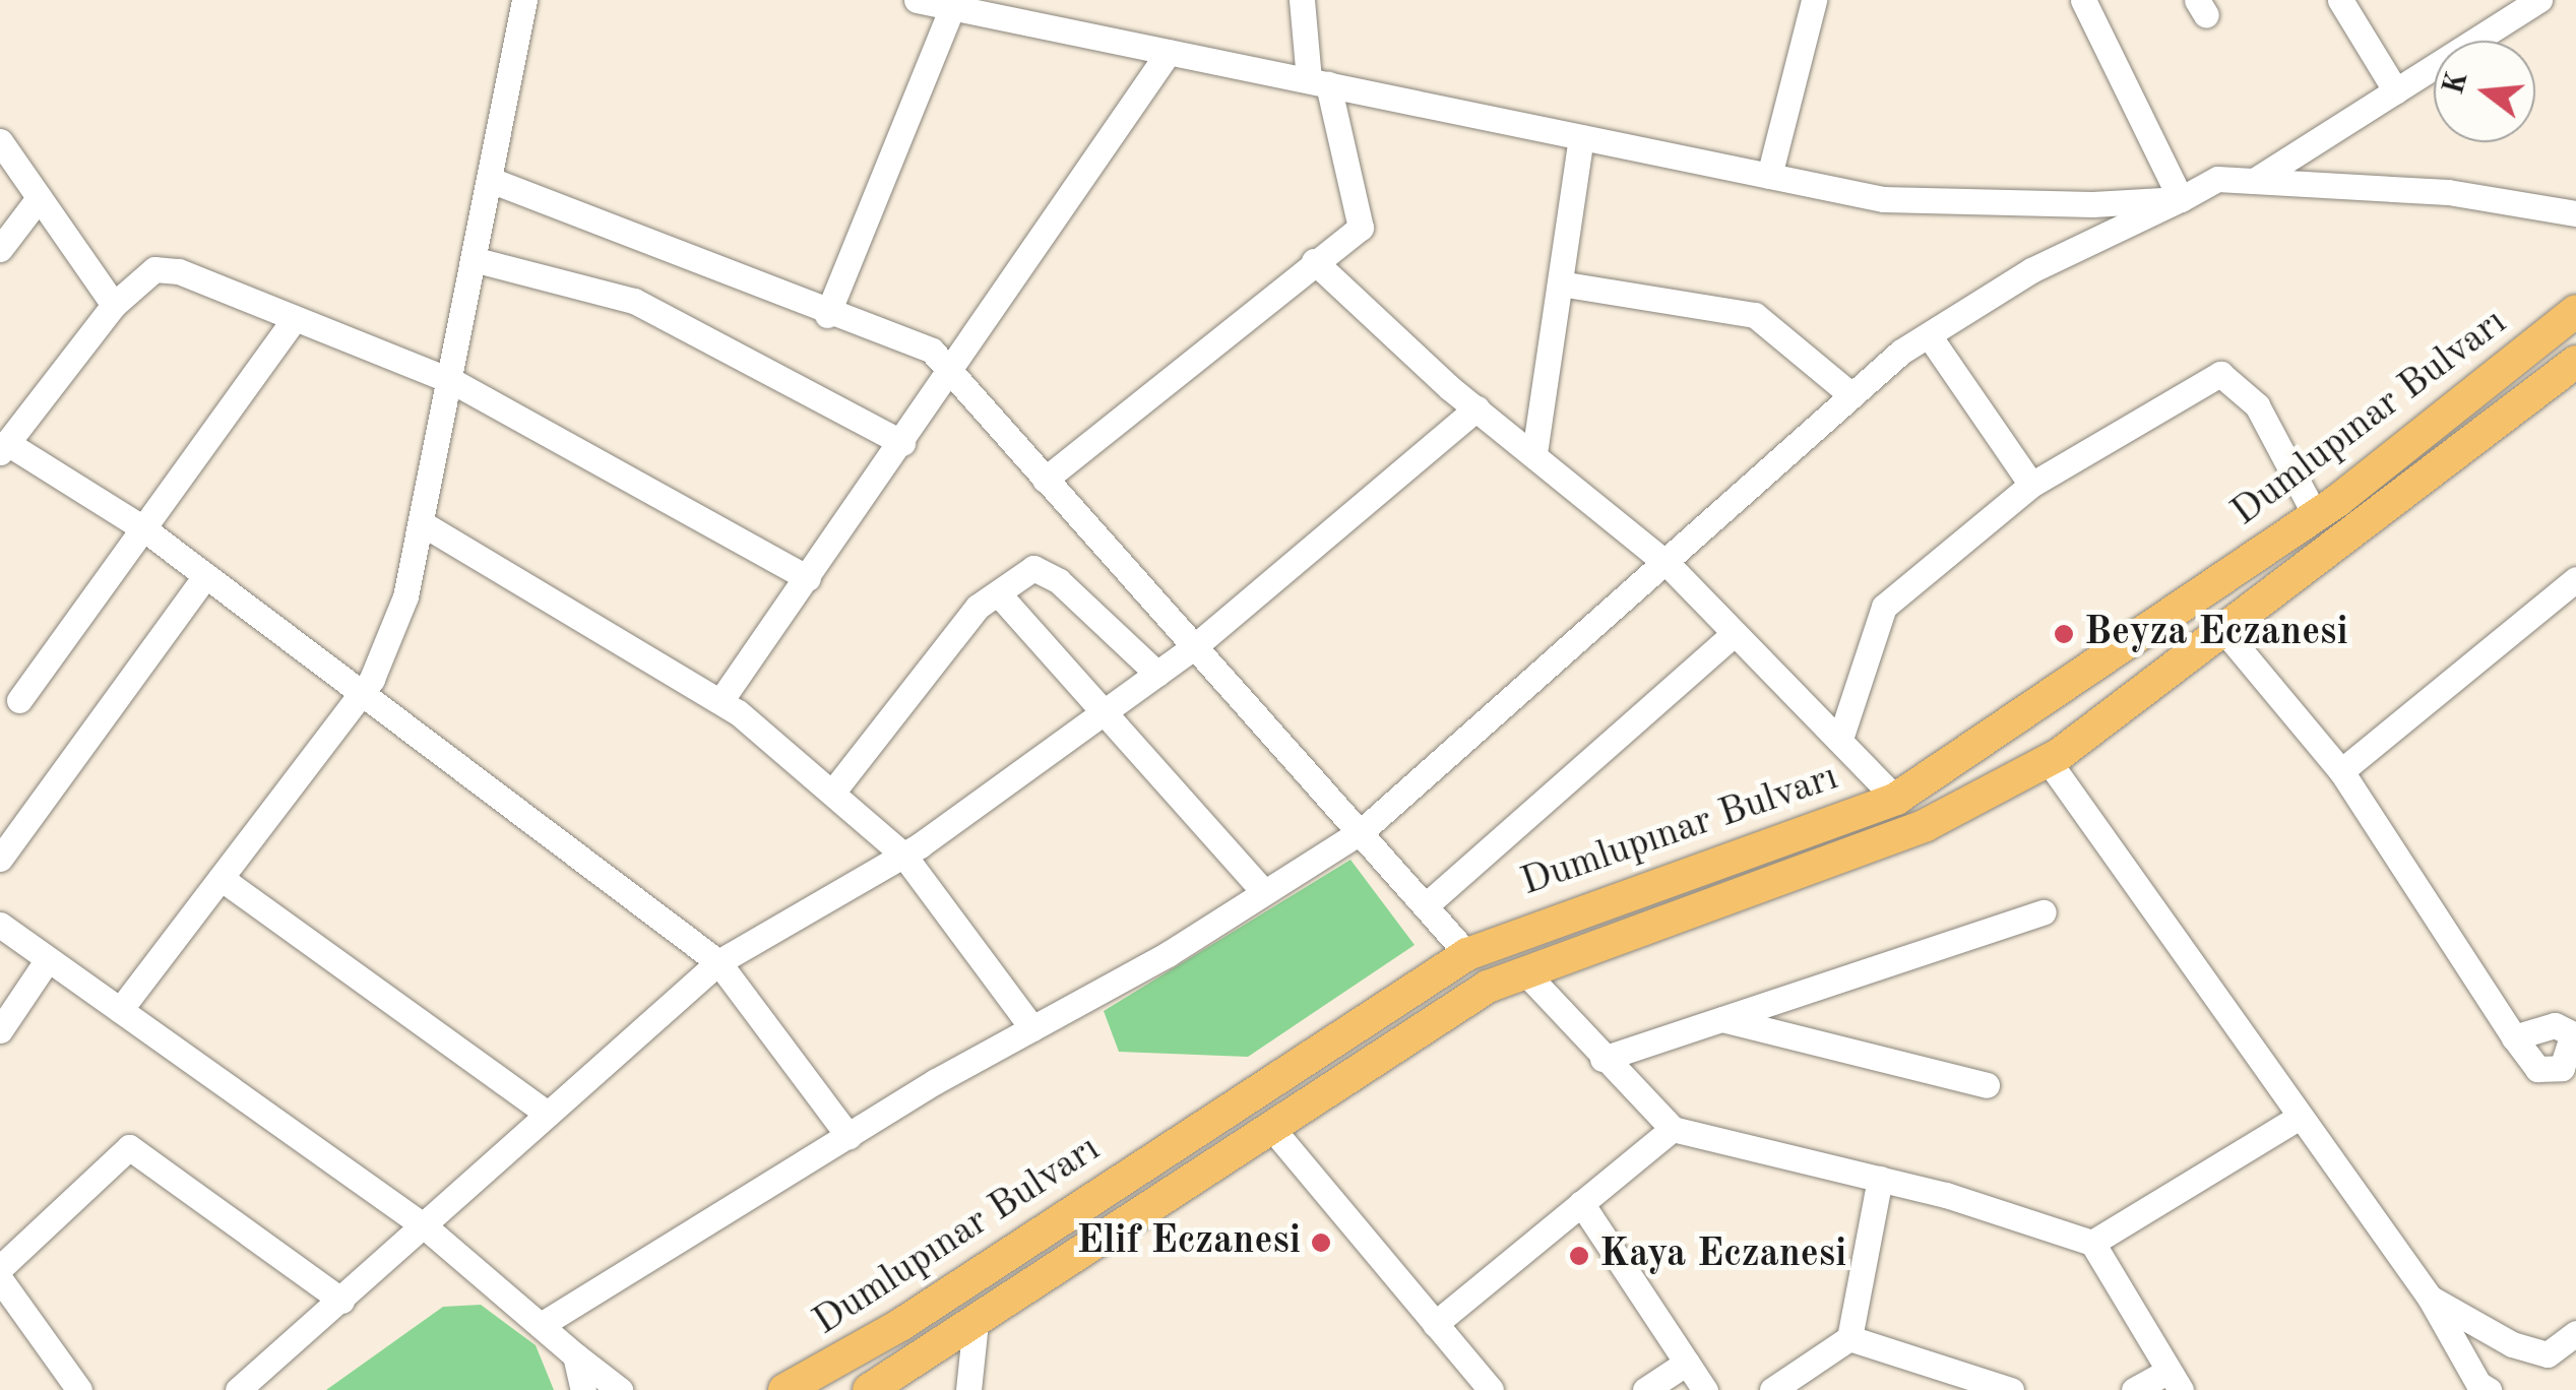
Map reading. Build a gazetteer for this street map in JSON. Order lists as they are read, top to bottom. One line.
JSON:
{"streets":{"main road":["Dumlupınar Bulvarı"]},"places":["Beyza Eczanesi","Elif Eczanesi","Kaya Eczanesi"],"north":"left"}
